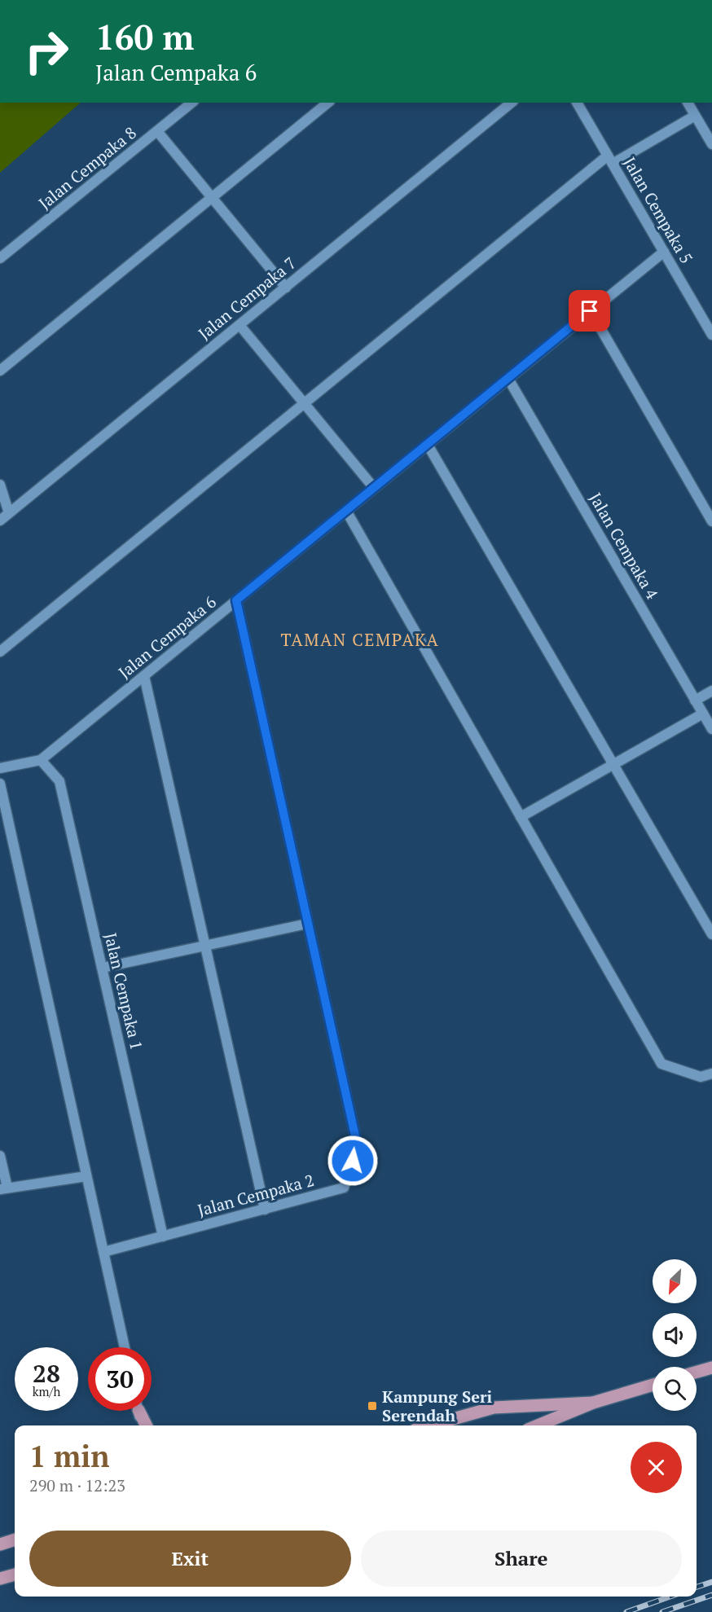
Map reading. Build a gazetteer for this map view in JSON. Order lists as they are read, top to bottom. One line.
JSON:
{"streets":{"street":["Jalan Cempaka 8","Jalan Cempaka 5","Jalan Cempaka 7","Jalan Cempaka 4","Jalan Cempaka 6","Jalan Cempaka 1","Jalan Cempaka 2"]},"crossings":[["Jalan Cempaka 5","Jalan Cempaka 6"],["Jalan Cempaka 4","Jalan Cempaka 6"],["Jalan Cempaka 6","Jalan Cempaka 1"],["Jalan Cempaka 6","Jalan Cempaka 2"],["Jalan Cempaka 1","Jalan Cempaka 2"]],"districts":["TAMAN CEMPAKA"],"places":{"transit":["Kampung Seri Serendah"]},"north":"bottom left","page":{"turn":["160 m","Jalan Cempaka 6"],"speed":"28 km/h","limit":"30","heading":["1 min","290 m · 12:23"],"buttons":["Exit","Share"]}}
